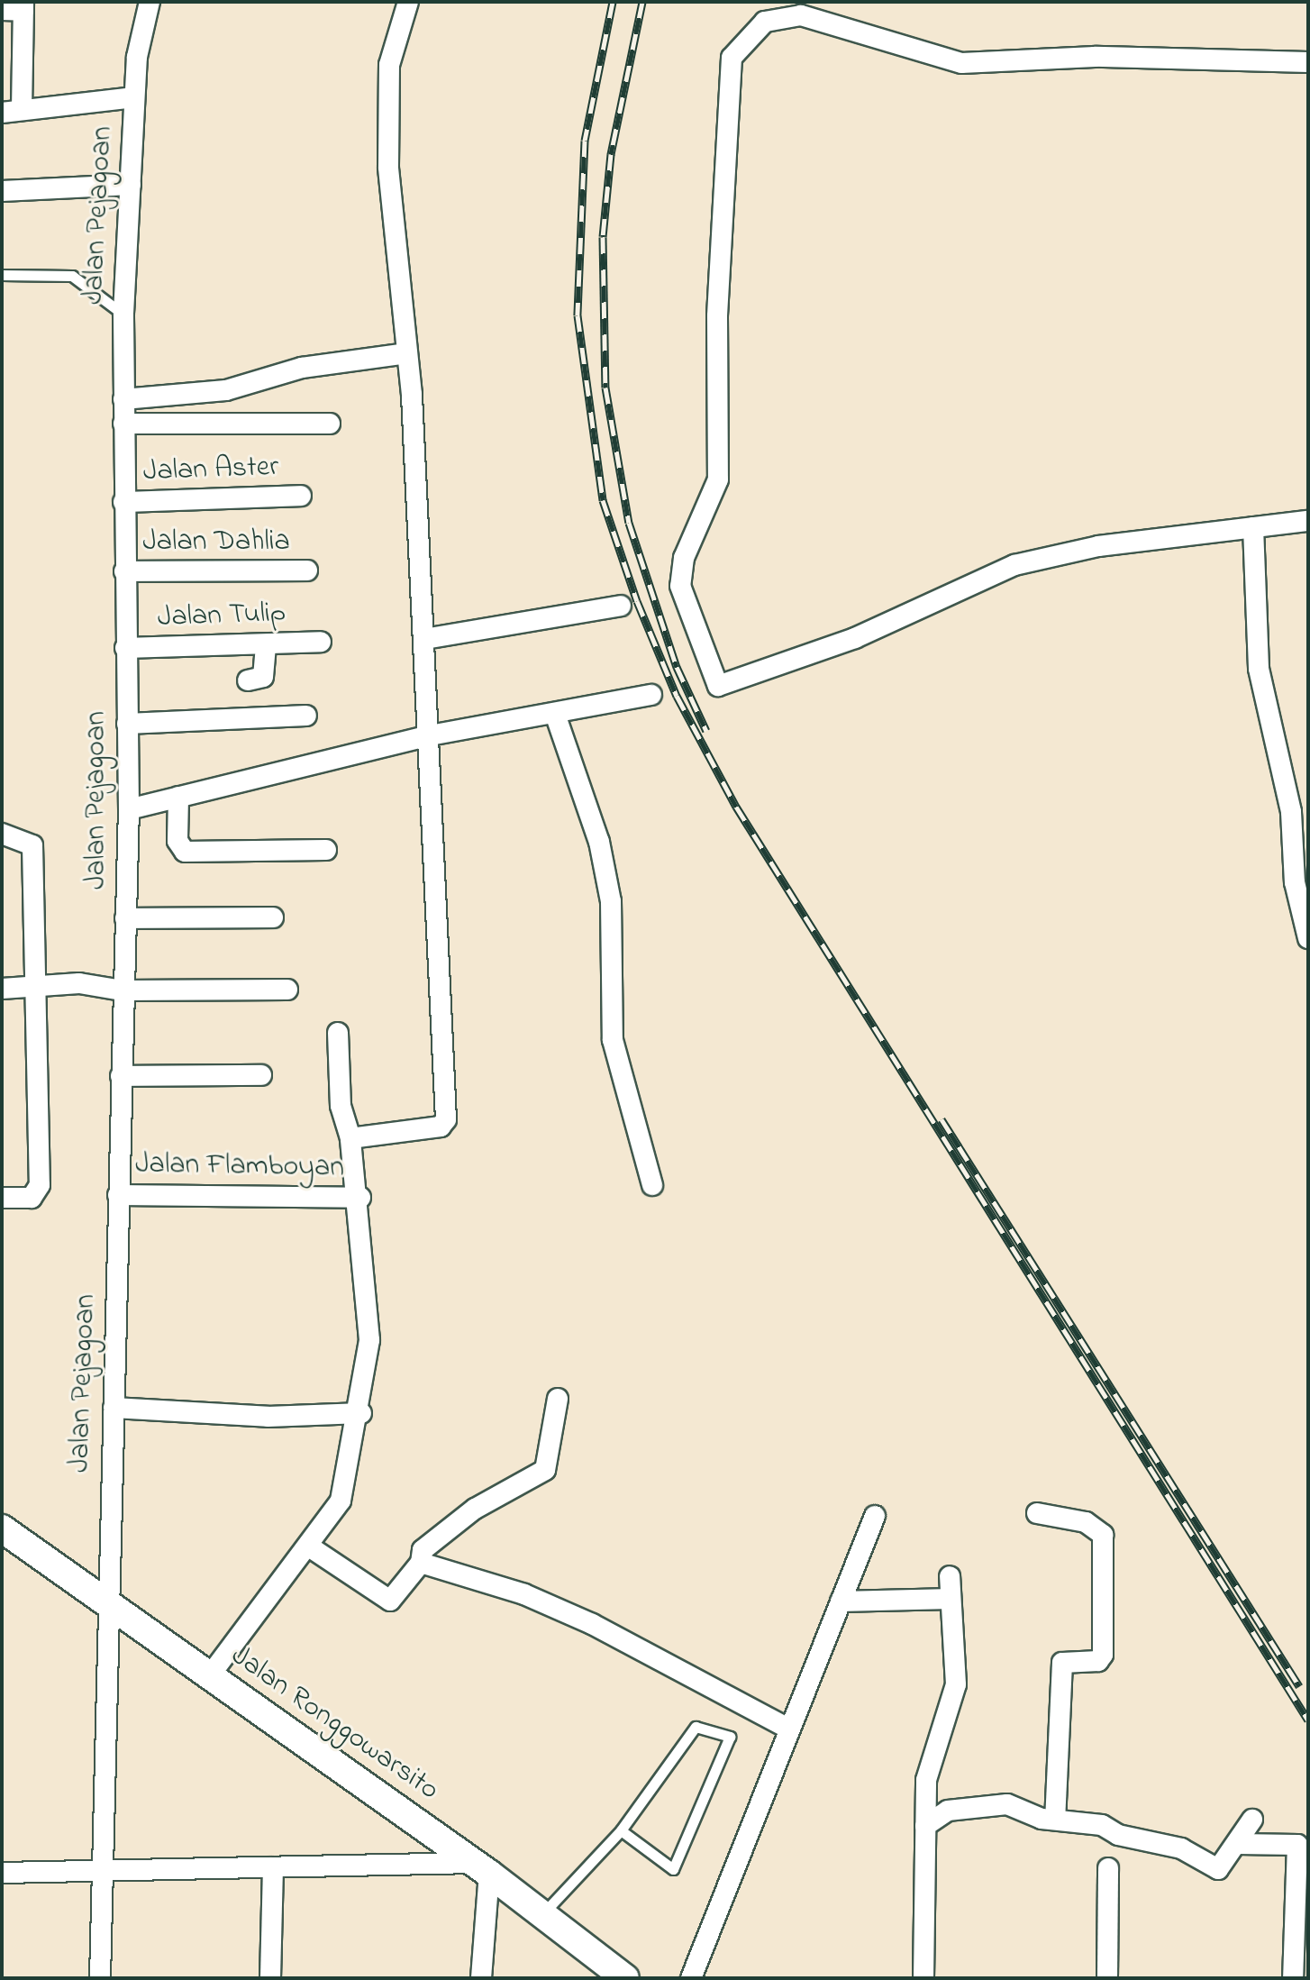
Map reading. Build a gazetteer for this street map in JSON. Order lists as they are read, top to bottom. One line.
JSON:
{"streets":{"main road":["Jalan Ronggowarsito"],"street":["Jalan Pejagoan","Jalan Aster","Jalan Dahlia","Jalan Tulip","Jalan Flamboyan"]},"crossings":[["Jalan Pejagoan","Jalan Aster"],["Jalan Pejagoan","Jalan Dahlia"],["Jalan Pejagoan","Jalan Tulip"],["Jalan Pejagoan","Jalan Flamboyan"],["Jalan Pejagoan","Jalan Ronggowarsito"]]}
